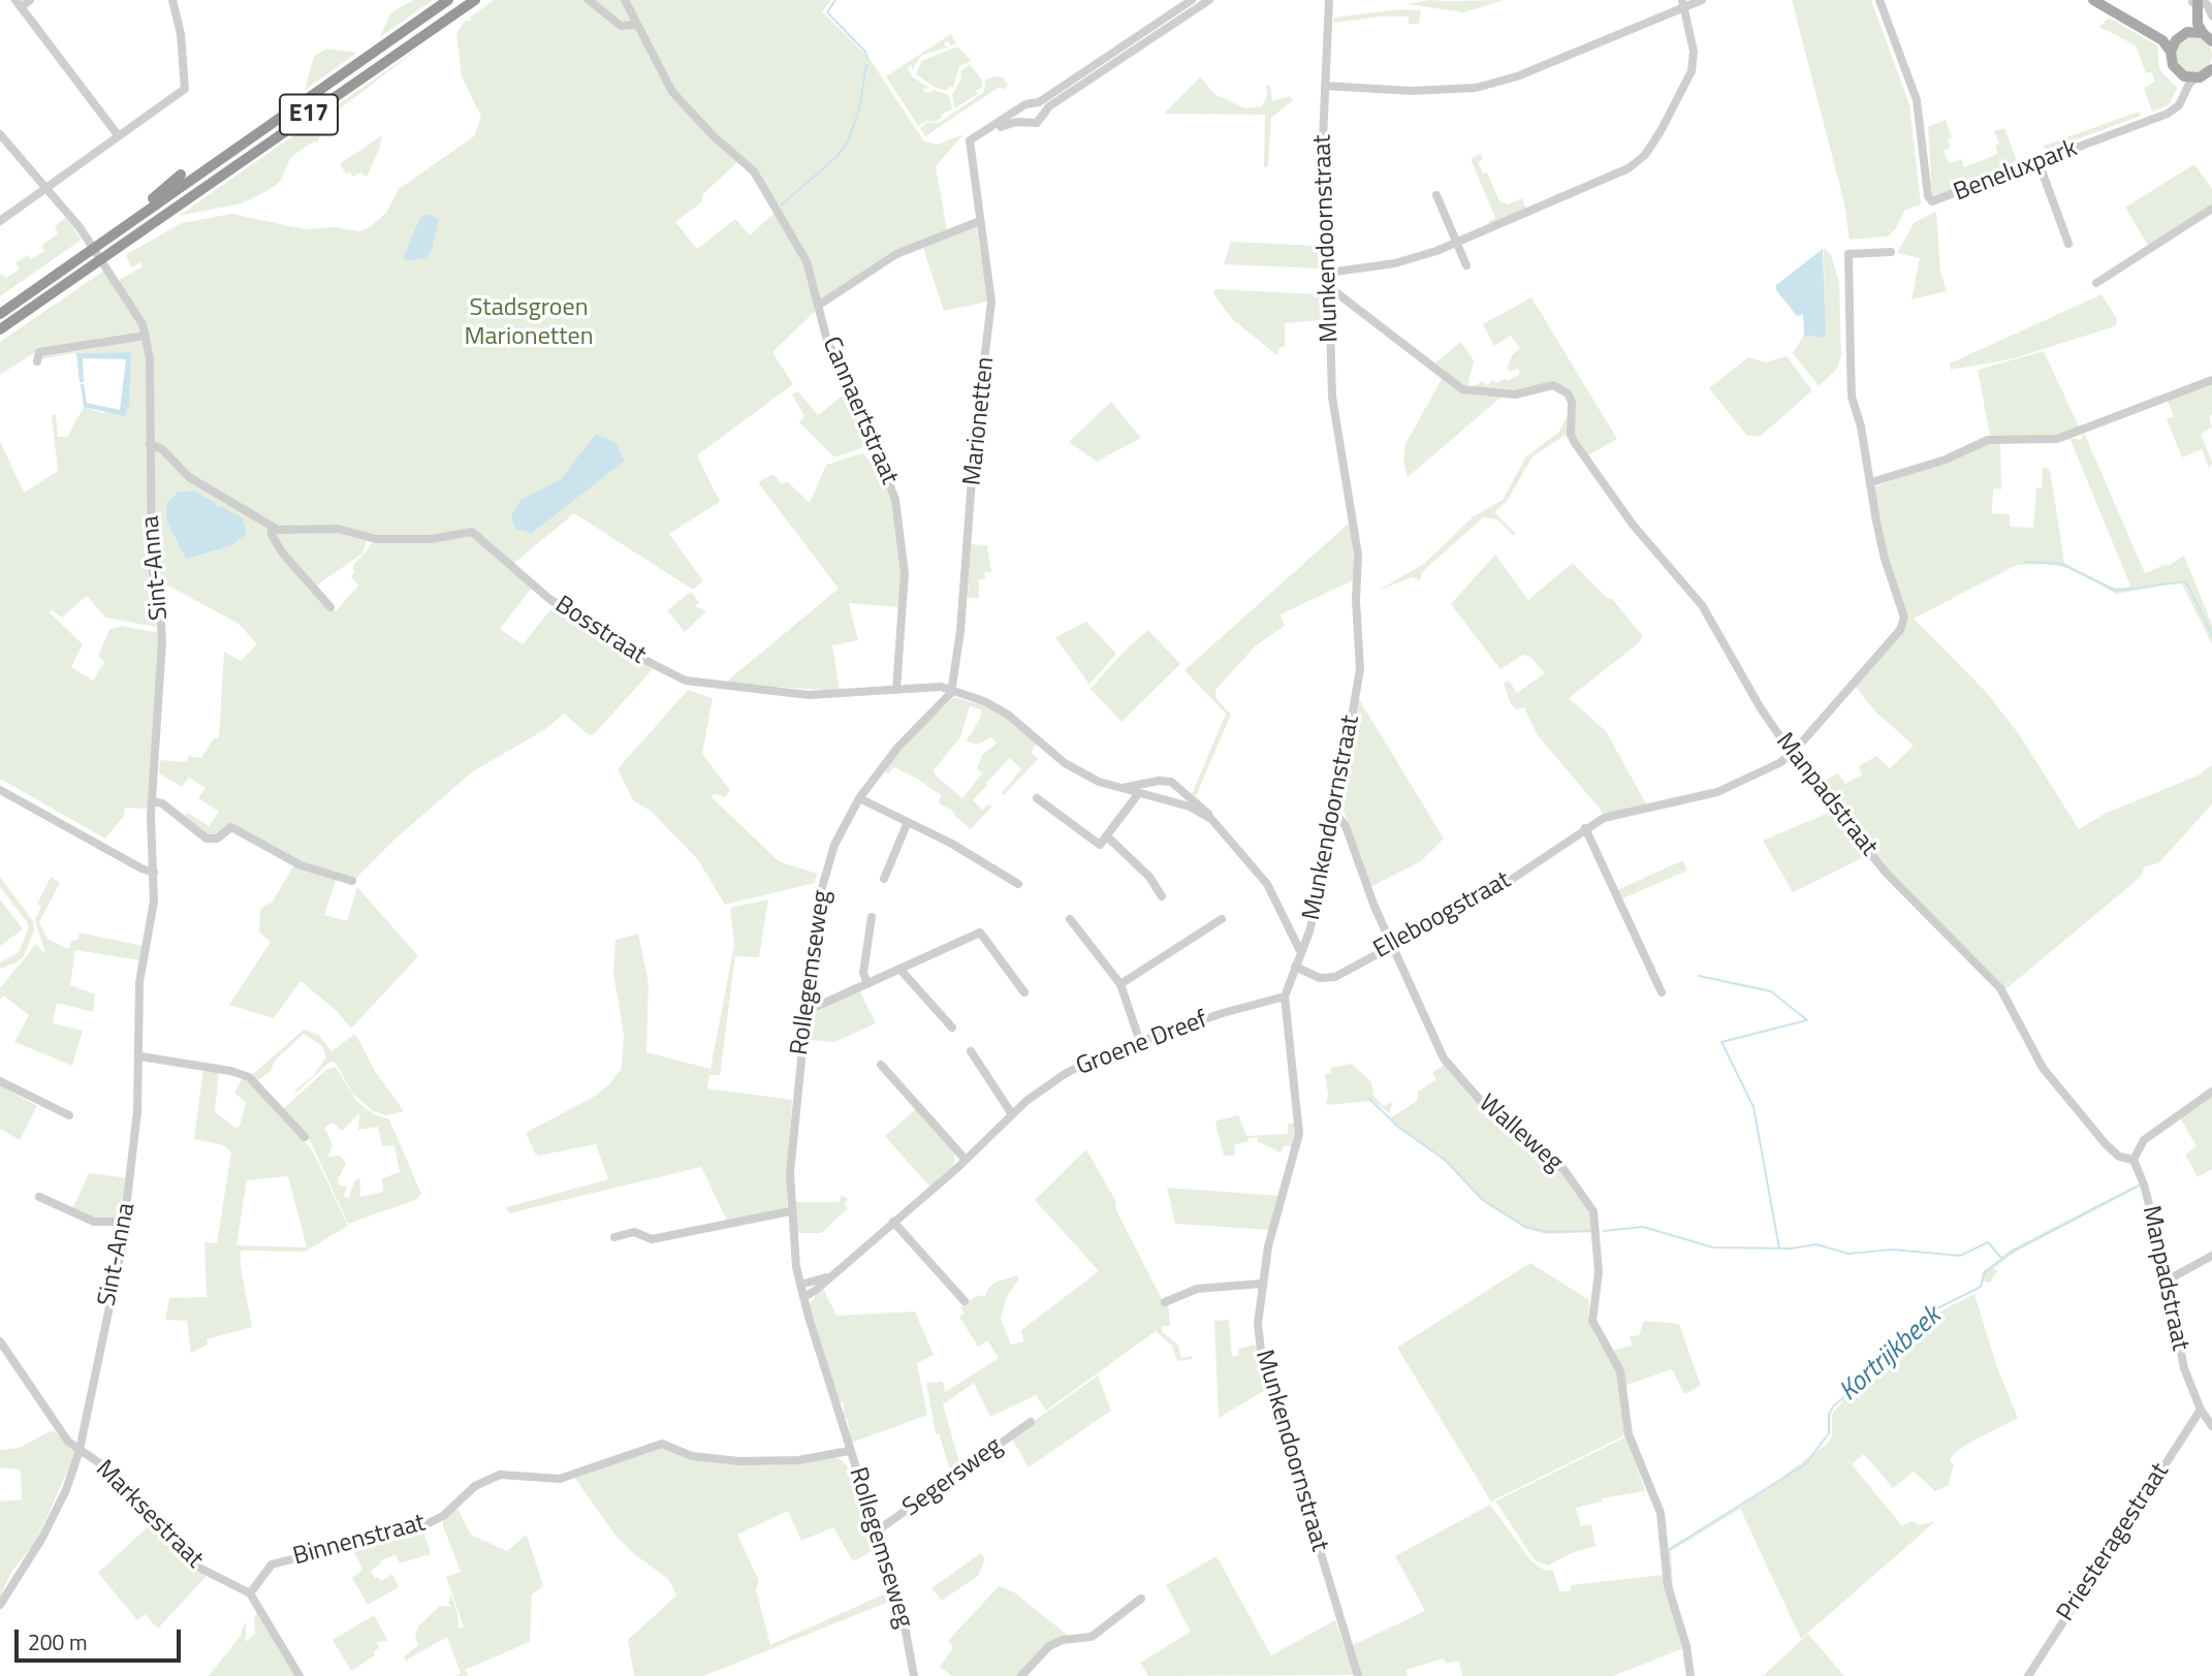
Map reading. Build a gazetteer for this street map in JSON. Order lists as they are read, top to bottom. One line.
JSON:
{"streets":{"highway":["E17"],"street":["Beneluxpark","Munkendoornstraat","Cannaertstraat","Marionetten","Sint-Anna","Bosstraat","Manpadstraat","Elleboogstraat","Rollegemseweg","Groene Dreef","Walleweg","Segersweg","Marksestraat","Binnenstraat","Priesteragestraat"]},"crossings":[["Munkendoornstraat","Manpadstraat"],["Munkendoornstraat","Elleboogstraat"],["Munkendoornstraat","Groene Dreef"],["Munkendoornstraat","Walleweg"],["Cannaertstraat","Marionetten"],["Cannaertstraat","Bosstraat"],["Marionetten","Bosstraat"],["Marionetten","Rollegemseweg"],["Sint-Anna","Bosstraat"],["Sint-Anna","Marksestraat"],["Bosstraat","Rollegemseweg"],["Manpadstraat","Elleboogstraat"],["Manpadstraat","Priesteragestraat"],["Elleboogstraat","Walleweg"],["Rollegemseweg","Groene Dreef"],["Rollegemseweg","Segersweg"],["Rollegemseweg","Binnenstraat"],["Marksestraat","Binnenstraat"]],"water":["Kortrijkbeek"],"parks":["Stadsgroen Marionetten"],"scale_bar":"200 m"}
